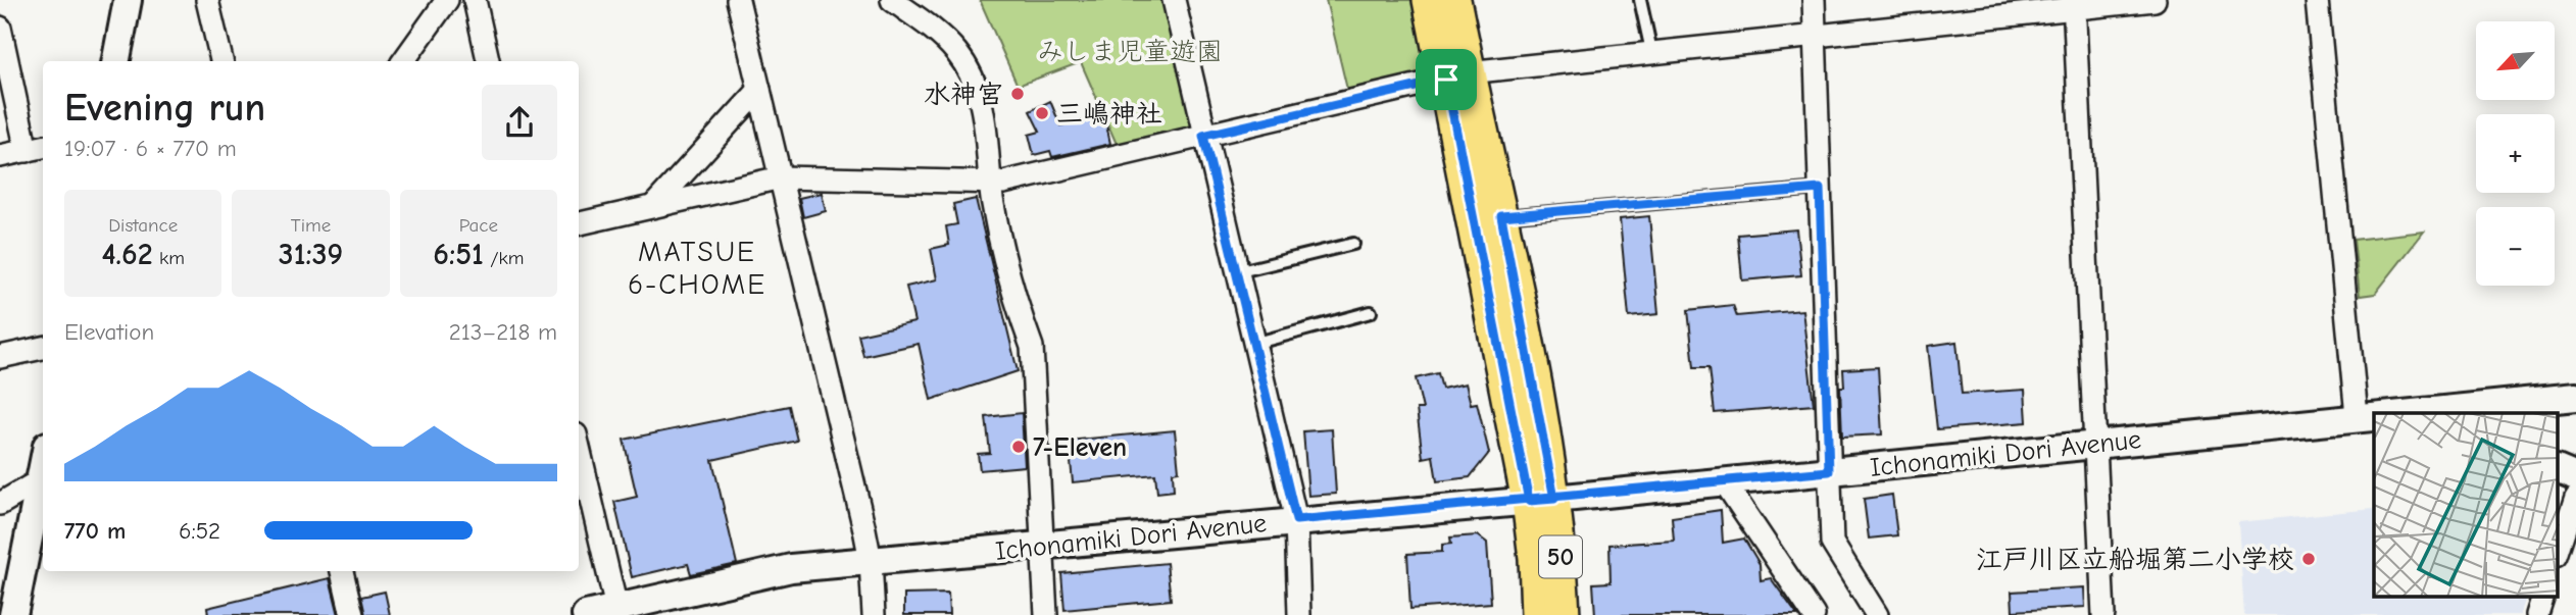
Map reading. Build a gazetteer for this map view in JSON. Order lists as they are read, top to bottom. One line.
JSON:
{"streets":{"main road":["50"],"street":["Ichonamiki Dori Avenue"]},"crossings":[["Ichonamiki Dori Avenue","50"]],"districts":["MATSUE 6-CHOME"],"parks":["みしま児童遊園"],"places":["水神宮","三嶋神社","7-Eleven","江戸川区立船堀第二小学校"],"north":"bottom left","page":{"map_buttons":["+","−"],"heading":["Evening run","19:07 · 6 × 770 m"],"stats":[["Distance","4.62 km"],["Time","31:39"],["Pace","6:51 /km"]],"chart":["Elevation","213–218 m"],"list":[{"name":"770 m","note":"6:52"}]}}
